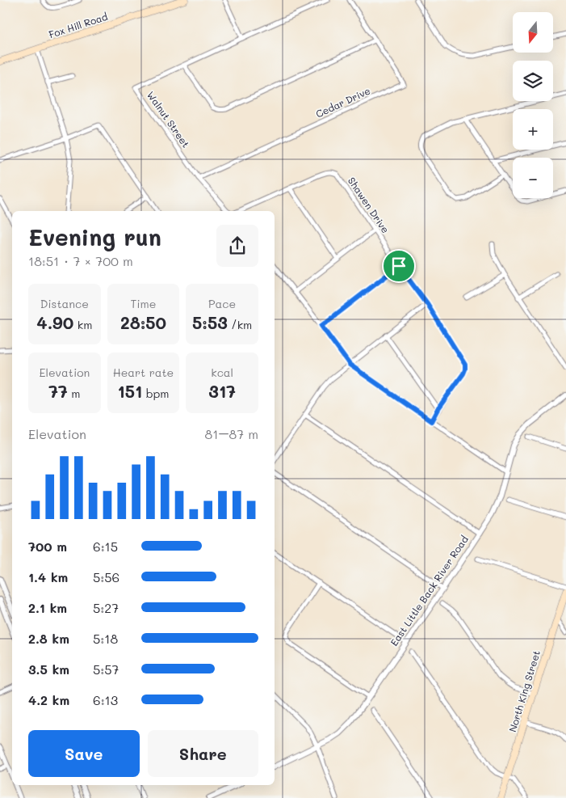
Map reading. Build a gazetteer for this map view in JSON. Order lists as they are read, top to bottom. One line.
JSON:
{"streets":{"main road":["Fox Hill Road","North King Street"],"street":["Cedar Drive","Walnut Street","Shawen Drive","East Little Back River Road"]},"crossings":[["Cedar Drive","Walnut Street"]],"north":"bottom","page":{"map_buttons":["+","−"],"heading":["Evening run","18:51 · 7 × 700 m"],"stats":[["Distance","4.90 km"],["Time","28:50"],["Pace","5:53 /km"],["Elevation","77 m"],["Heart rate","151 bpm"],["kcal","317"]],"chart":["Elevation","81–87 m"],"list":[{"name":"700 m","note":"6:15"},{"name":"1.4 km","note":"5:56"},{"name":"2.1 km","note":"5:27"},{"name":"2.8 km","note":"5:18"},{"name":"3.5 km","note":"5:57"},{"name":"4.2 km","note":"6:13"}],"buttons":["Save","Share"]}}
